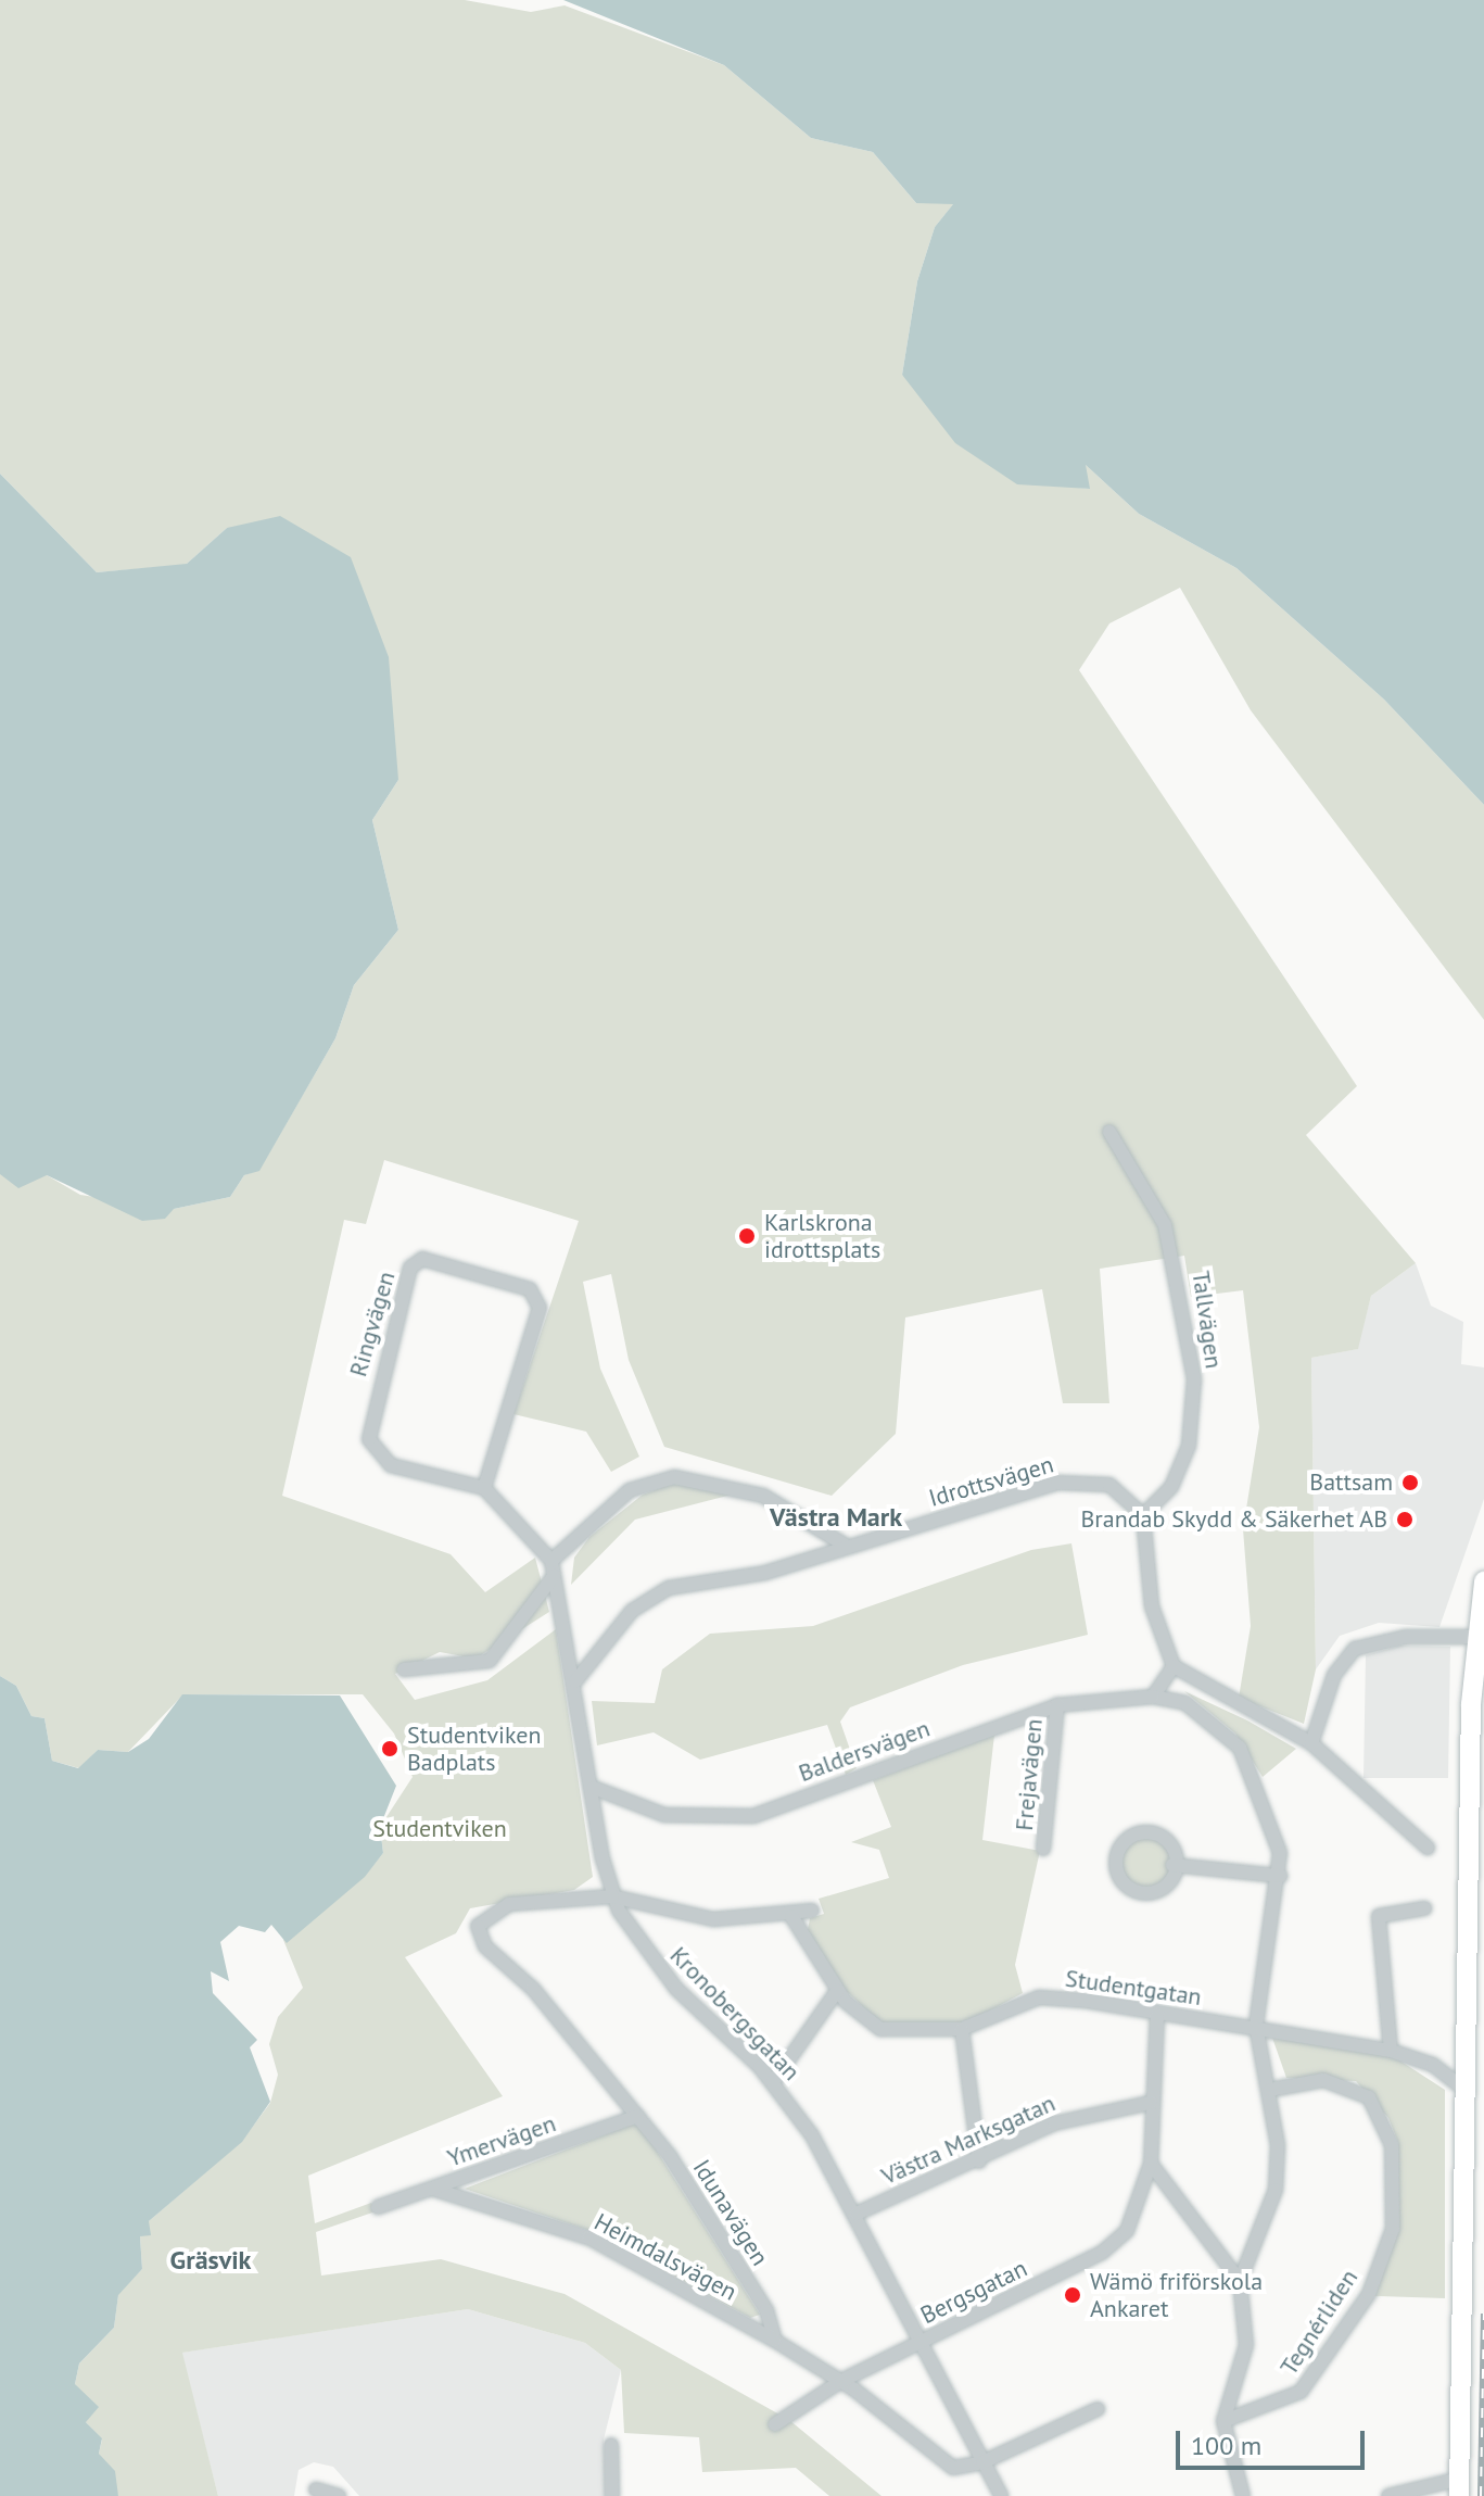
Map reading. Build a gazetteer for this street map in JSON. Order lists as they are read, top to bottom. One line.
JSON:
{"streets":{"street":["Tallvägen","Ringvägen","Idrottsvägen","Baldersvägen","Frejavägen","Studentgatan","Kronobergsgatan","Västra Marksgatan","Ymervägen","Idunavägen","Heimdalsvägen","Bergsgatan","Tegnérliden"]},"crossings":[["Tallvägen","Idrottsvägen"],["Idrottsvägen","Kronobergsgatan"],["Baldersvägen","Frejavägen"],["Baldersvägen","Kronobergsgatan"],["Studentgatan","Bergsgatan"],["Kronobergsgatan","Västra Marksgatan"],["Kronobergsgatan","Idunavägen"],["Kronobergsgatan","Bergsgatan"],["Västra Marksgatan","Bergsgatan"],["Ymervägen","Idunavägen"],["Ymervägen","Heimdalsvägen"],["Idunavägen","Heimdalsvägen"]],"districts":["Västra Mark","Gräsvik"],"parks":["Studentviken"],"places":["Karlskrona idrottsplats","Battsam","Brandab Skydd & Säkerhet AB","Studentviken Badplats","Wämö friförskola Ankaret"],"scale_bar":"100 m"}
